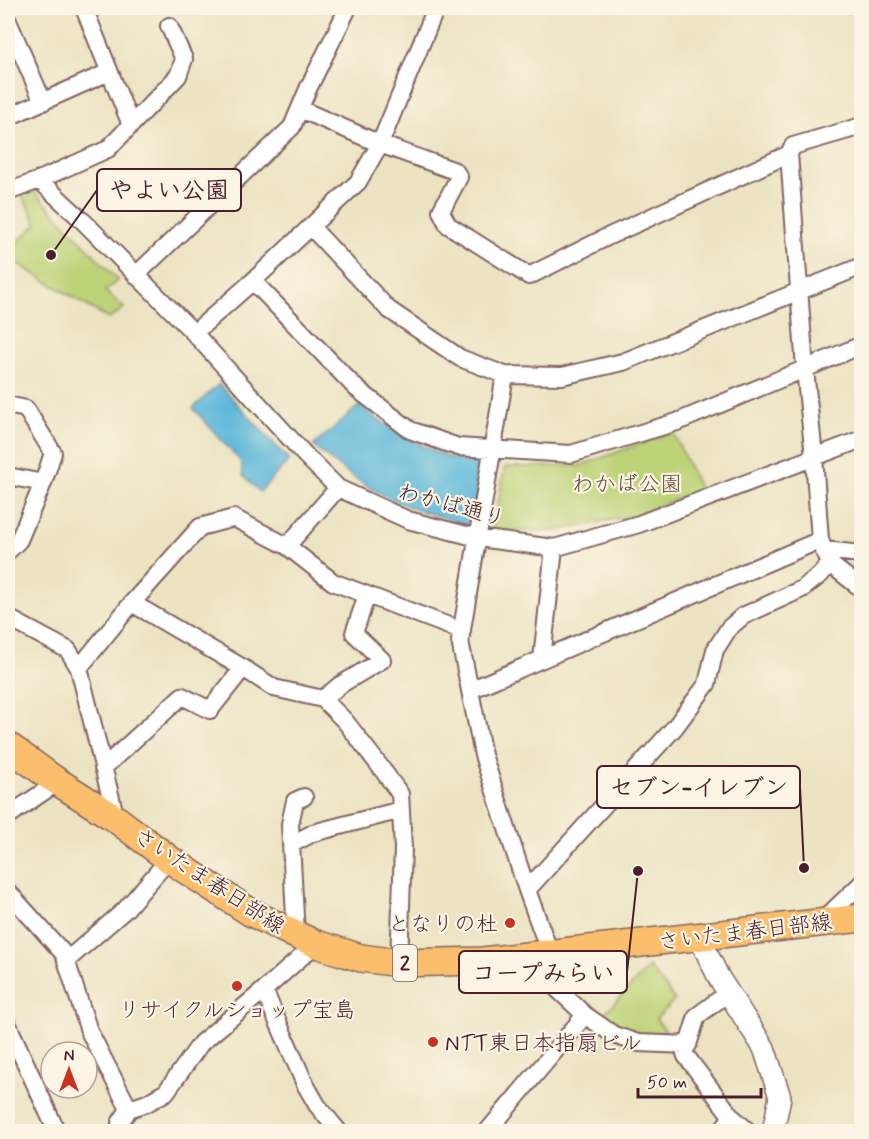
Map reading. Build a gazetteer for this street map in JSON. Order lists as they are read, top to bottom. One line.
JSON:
{"streets":{"main road":["さいたま春日部線","2"],"street":["わかば通り"]},"parks":["わかば公園"],"places":["やよい公園","セブン-イレブン","コープみらい","となりの杜","リサイクルショップ宝島","NTT東日本指扇ビル"],"scale_bar":"50 m","north":"top"}
